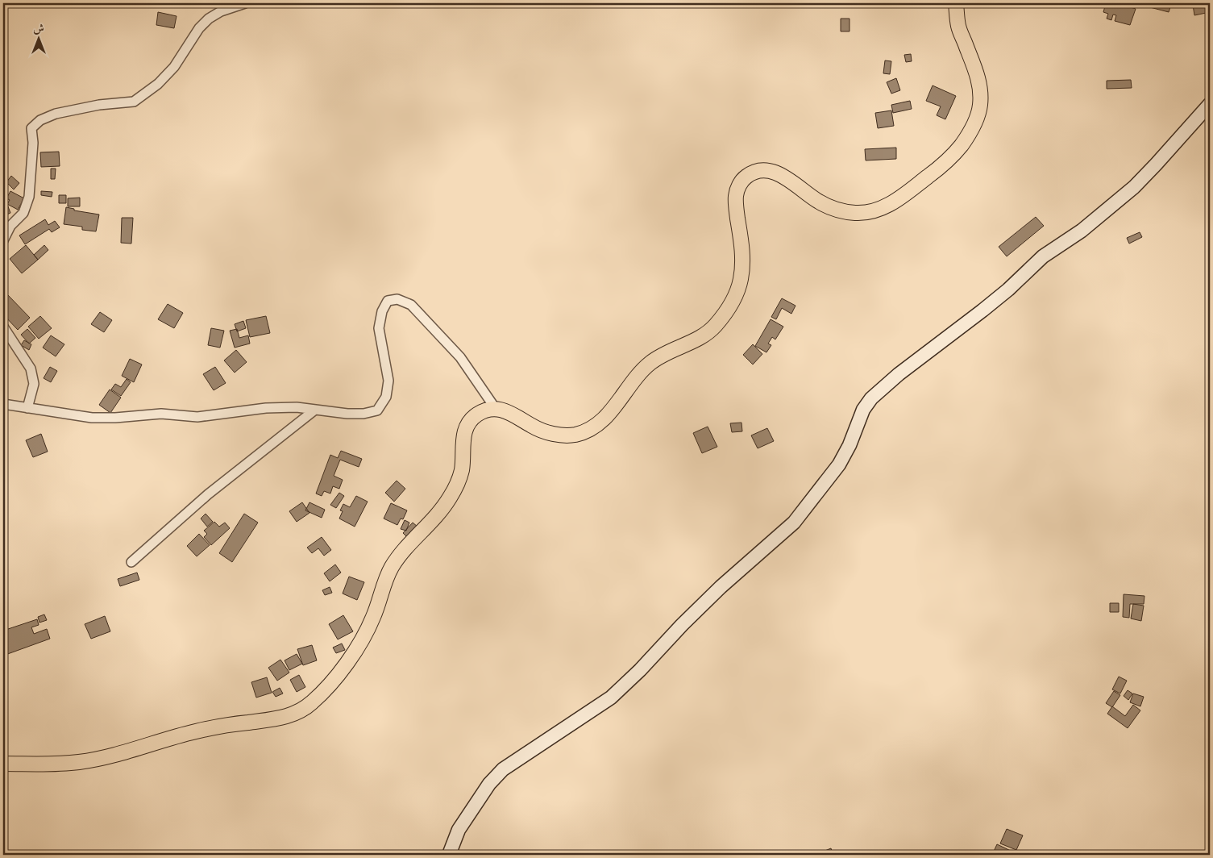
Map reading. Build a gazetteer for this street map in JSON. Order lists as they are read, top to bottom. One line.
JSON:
{"north":"top"}
